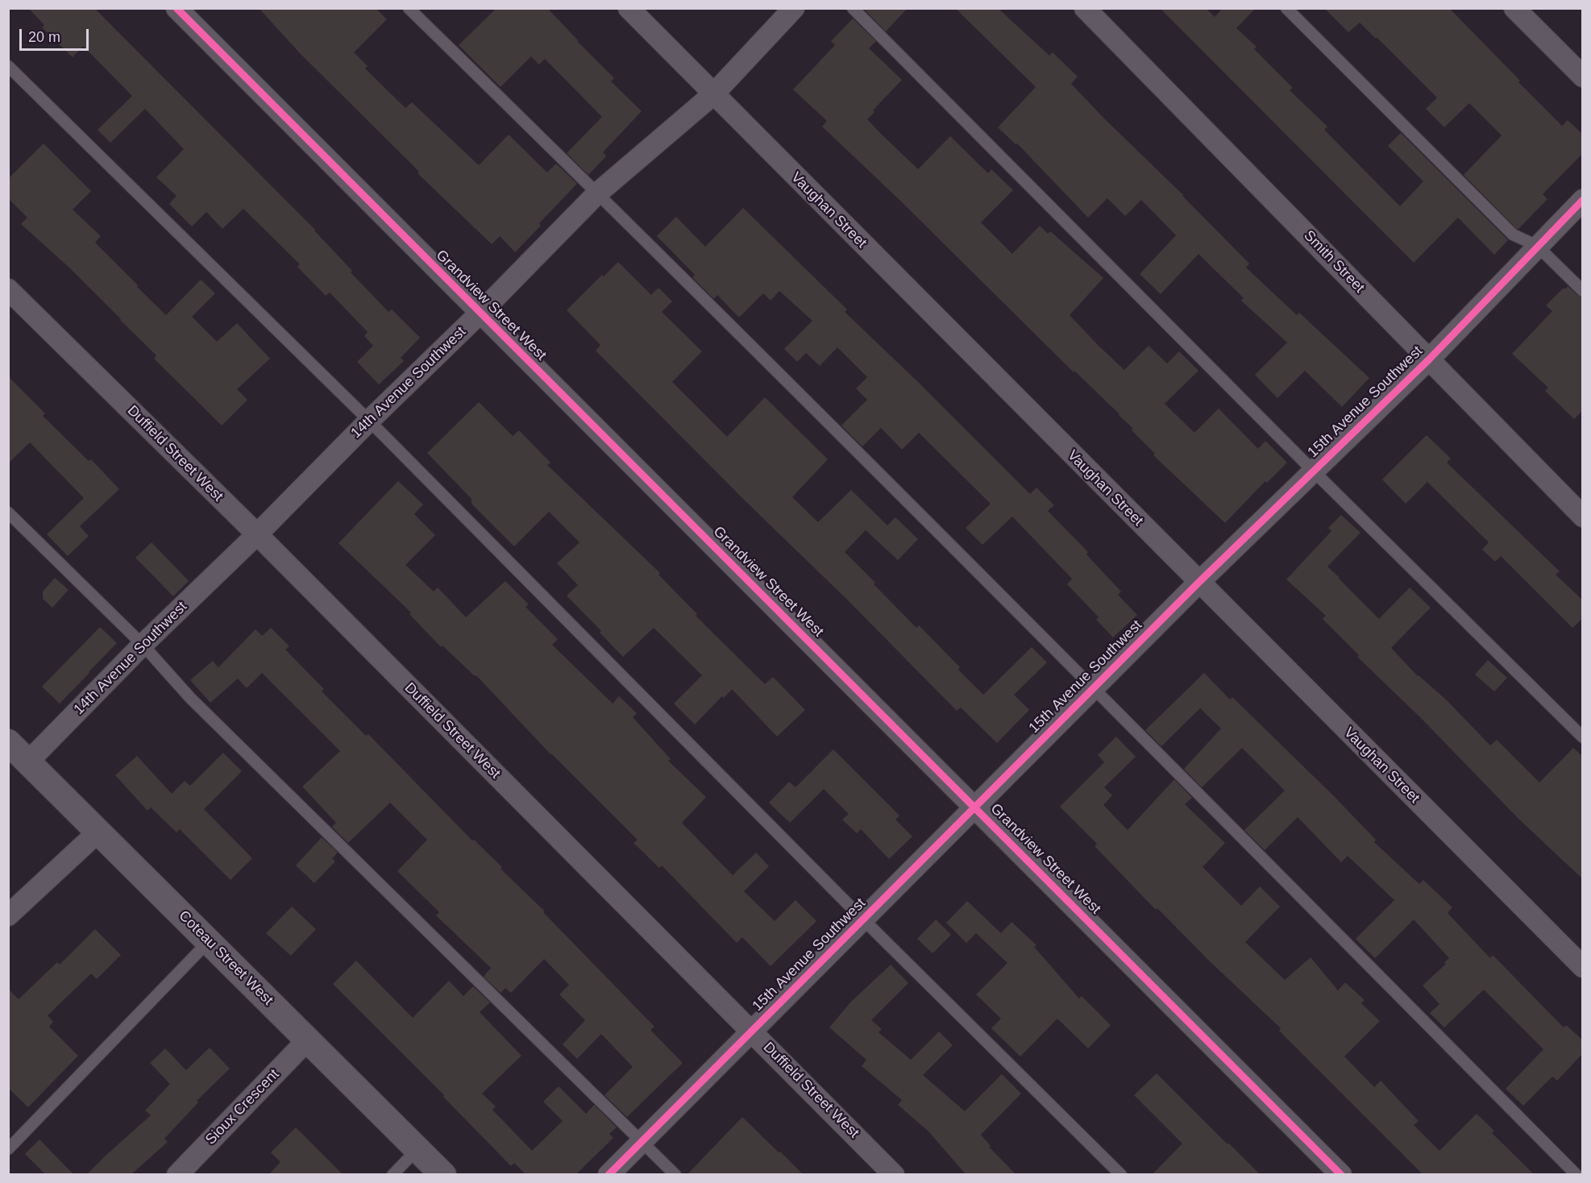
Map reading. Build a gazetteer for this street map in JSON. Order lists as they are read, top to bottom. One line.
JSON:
{"streets":{"street":["Vaughan Street","Smith Street","Grandview Street West","14th Avenue Southwest","15th Avenue Southwest","Duffield Street West","Coteau Street West","Sioux Crescent"]},"crossings":[["Vaughan Street","14th Avenue Southwest"],["Vaughan Street","15th Avenue Southwest"],["Smith Street","15th Avenue Southwest"],["Grandview Street West","14th Avenue Southwest"],["Grandview Street West","15th Avenue Southwest"],["14th Avenue Southwest","Duffield Street West"],["14th Avenue Southwest","Coteau Street West"],["15th Avenue Southwest","Duffield Street West"],["Coteau Street West","Sioux Crescent"]],"scale_bar":"20 m"}
